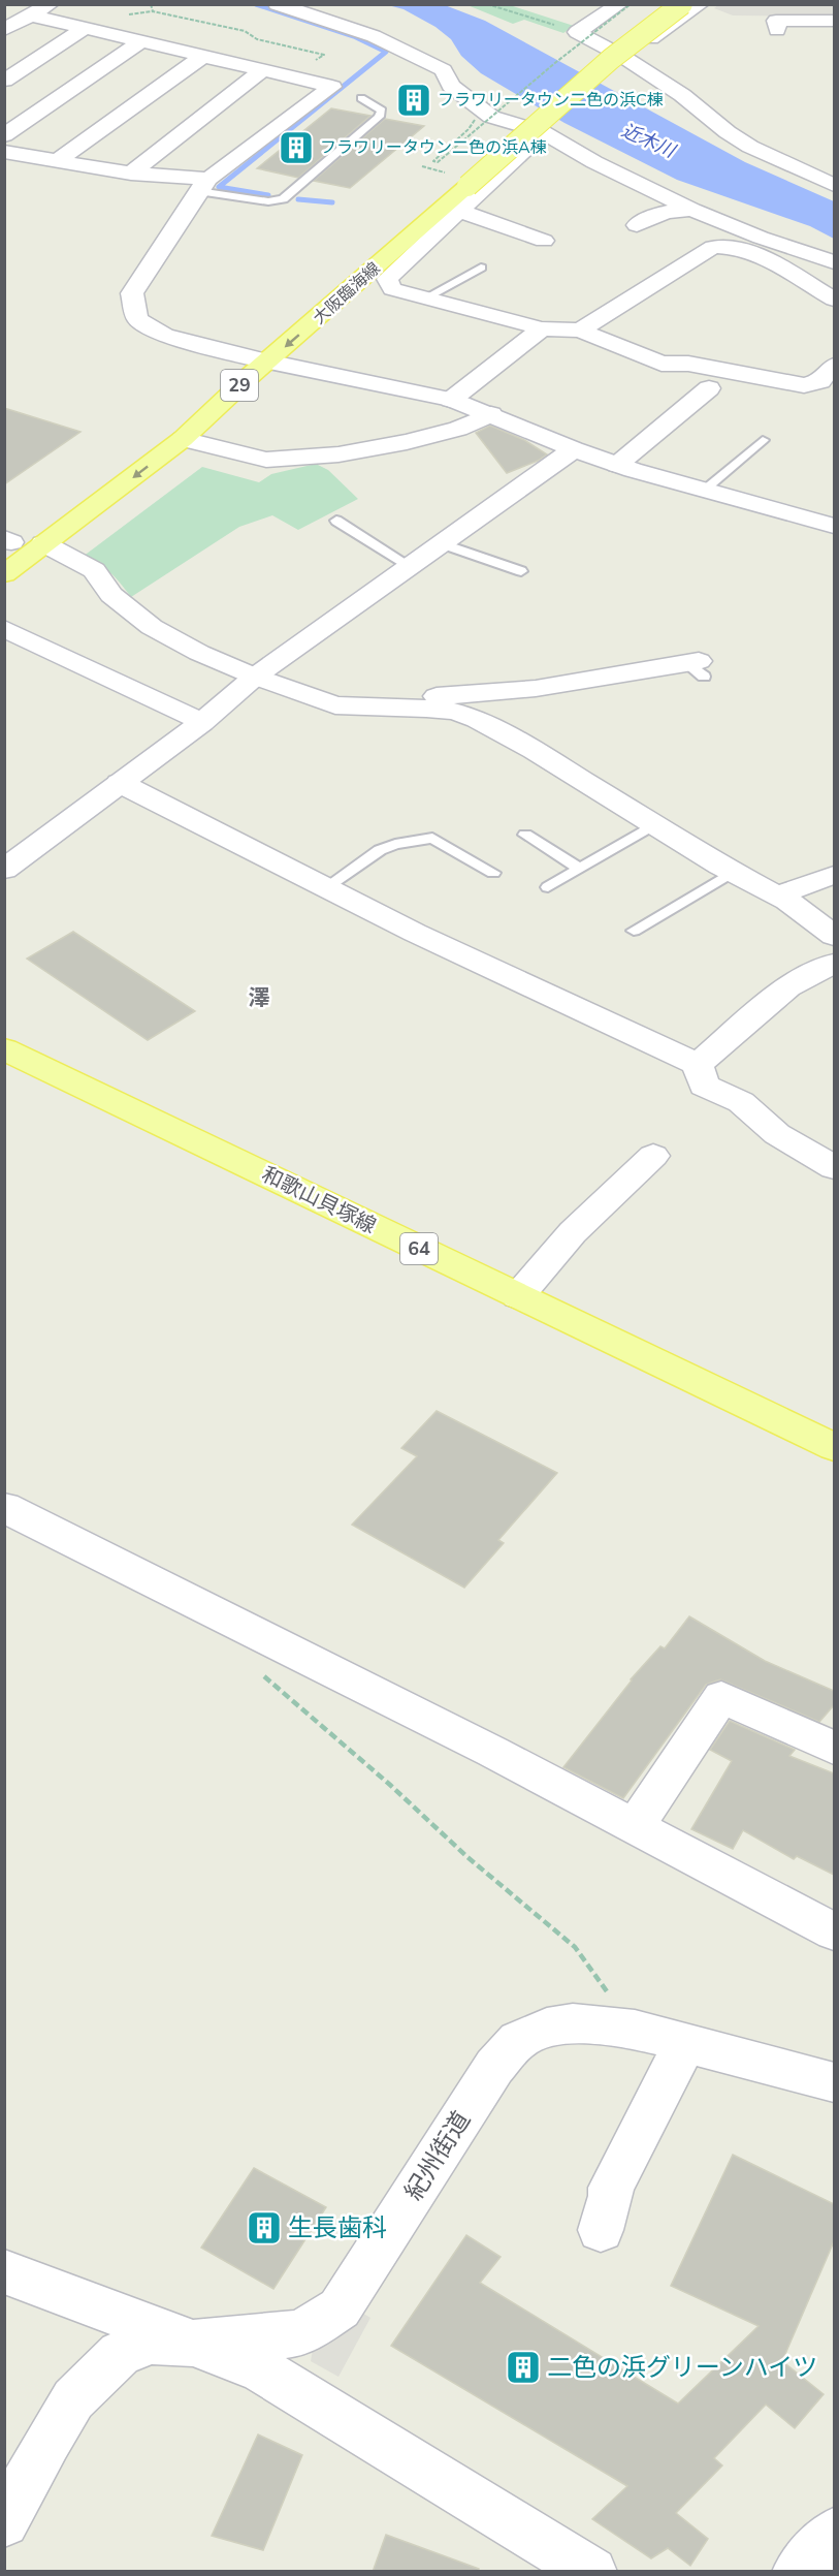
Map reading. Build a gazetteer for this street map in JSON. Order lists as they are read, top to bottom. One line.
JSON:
{"streets":{"main road":["大阪臨海線","29","和歌山貝塚線","64"],"street":["紀州街道"]},"districts":["澤"],"water":["近木川"],"places":{"building":["フラワリータウン二色の浜C棟","フラワリータウン二色の浜A棟","生長歯科","二色の浜グリーンハイツ"]}}
